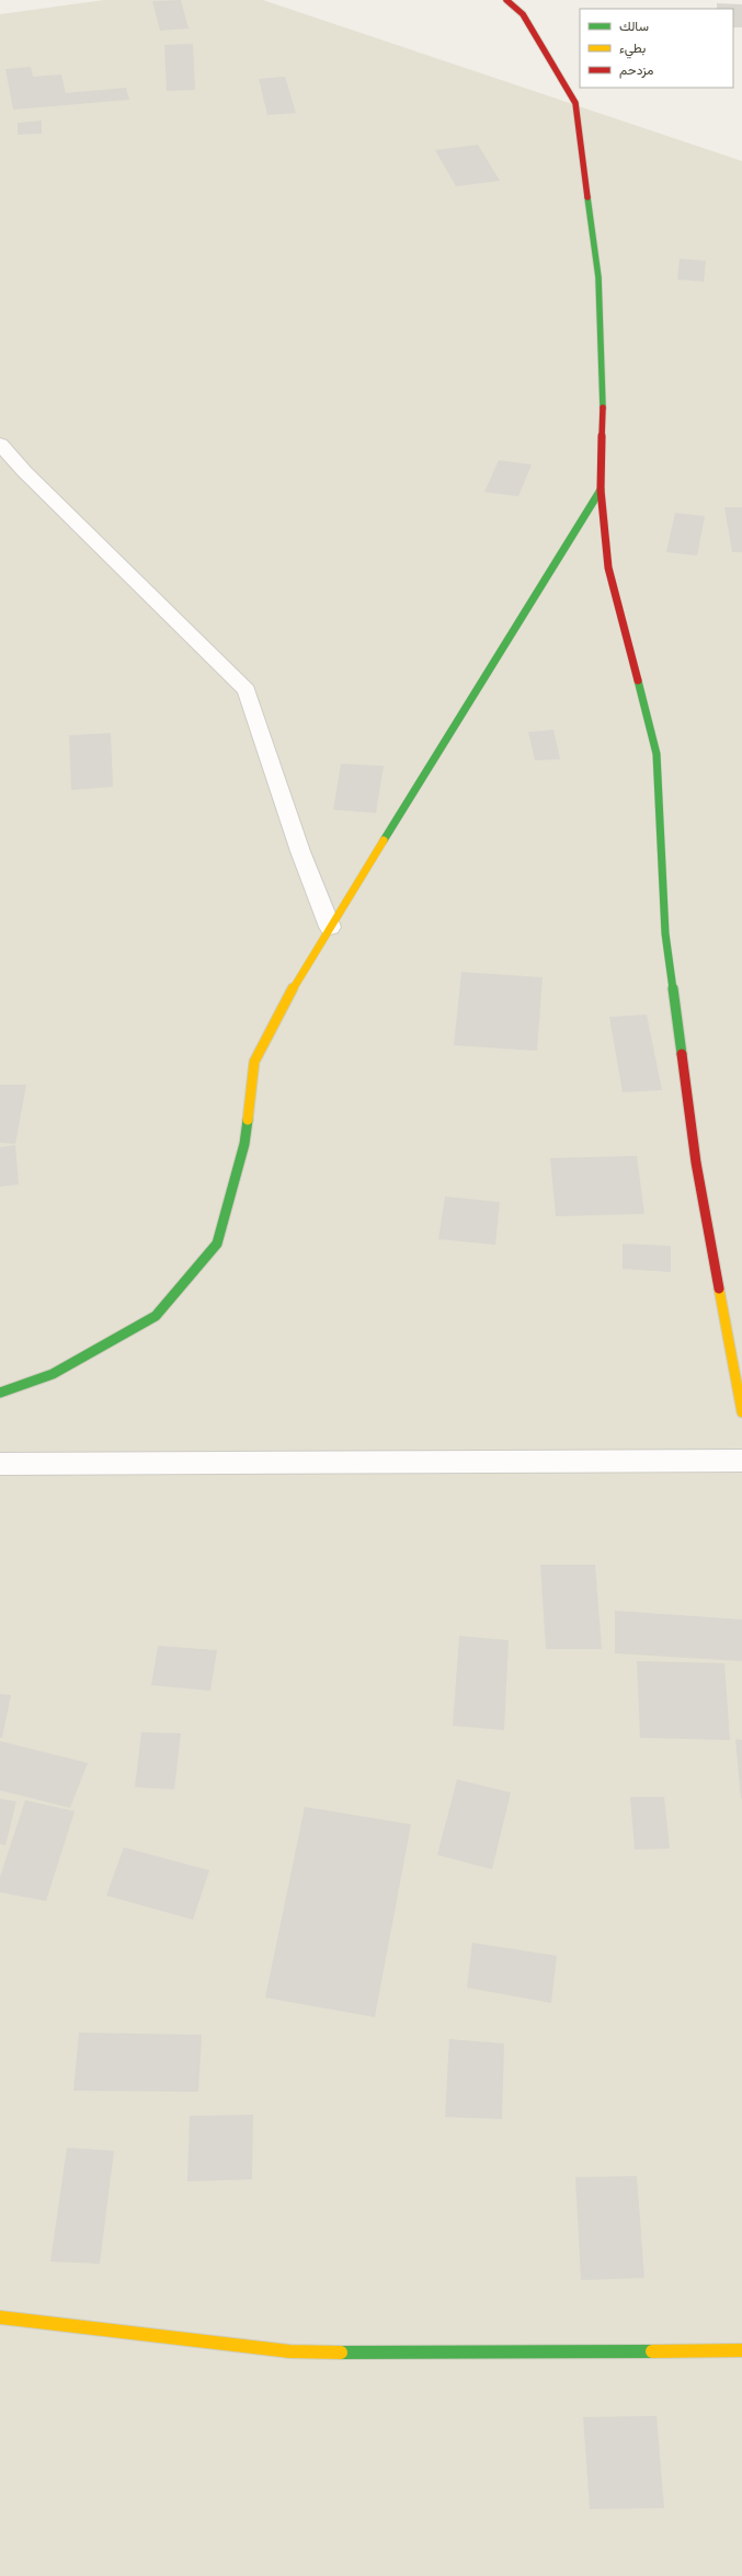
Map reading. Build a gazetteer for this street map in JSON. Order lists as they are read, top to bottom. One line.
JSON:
{"legend":["سالك","بطيء","مزدحم"]}
